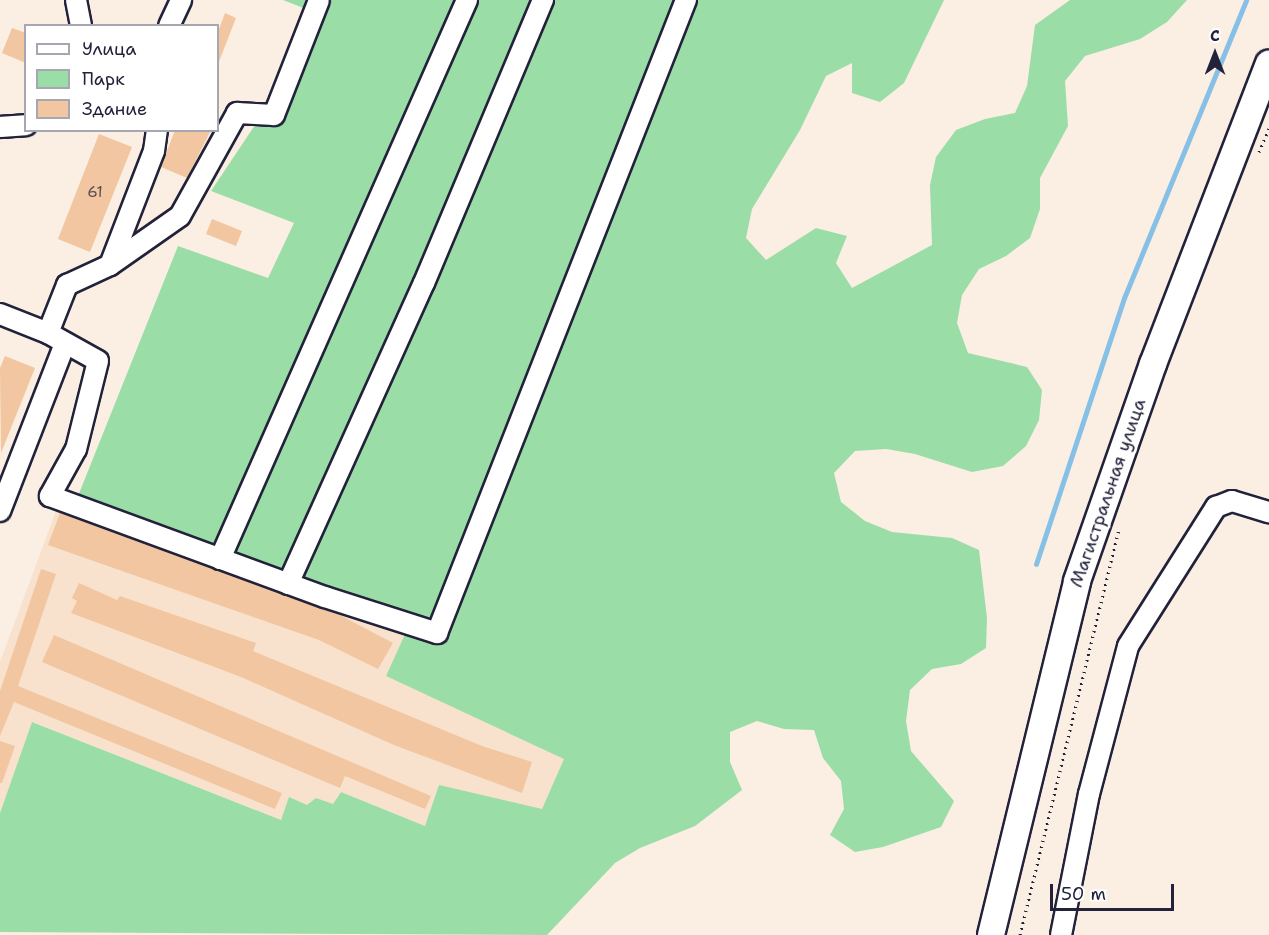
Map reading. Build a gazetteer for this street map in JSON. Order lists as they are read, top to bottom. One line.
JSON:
{"streets":{"main road":["Магистральная улица"]},"house_numbers":["61"],"legend":["Улица","Парк","Здание"],"scale_bar":"50 m","north":"top"}
